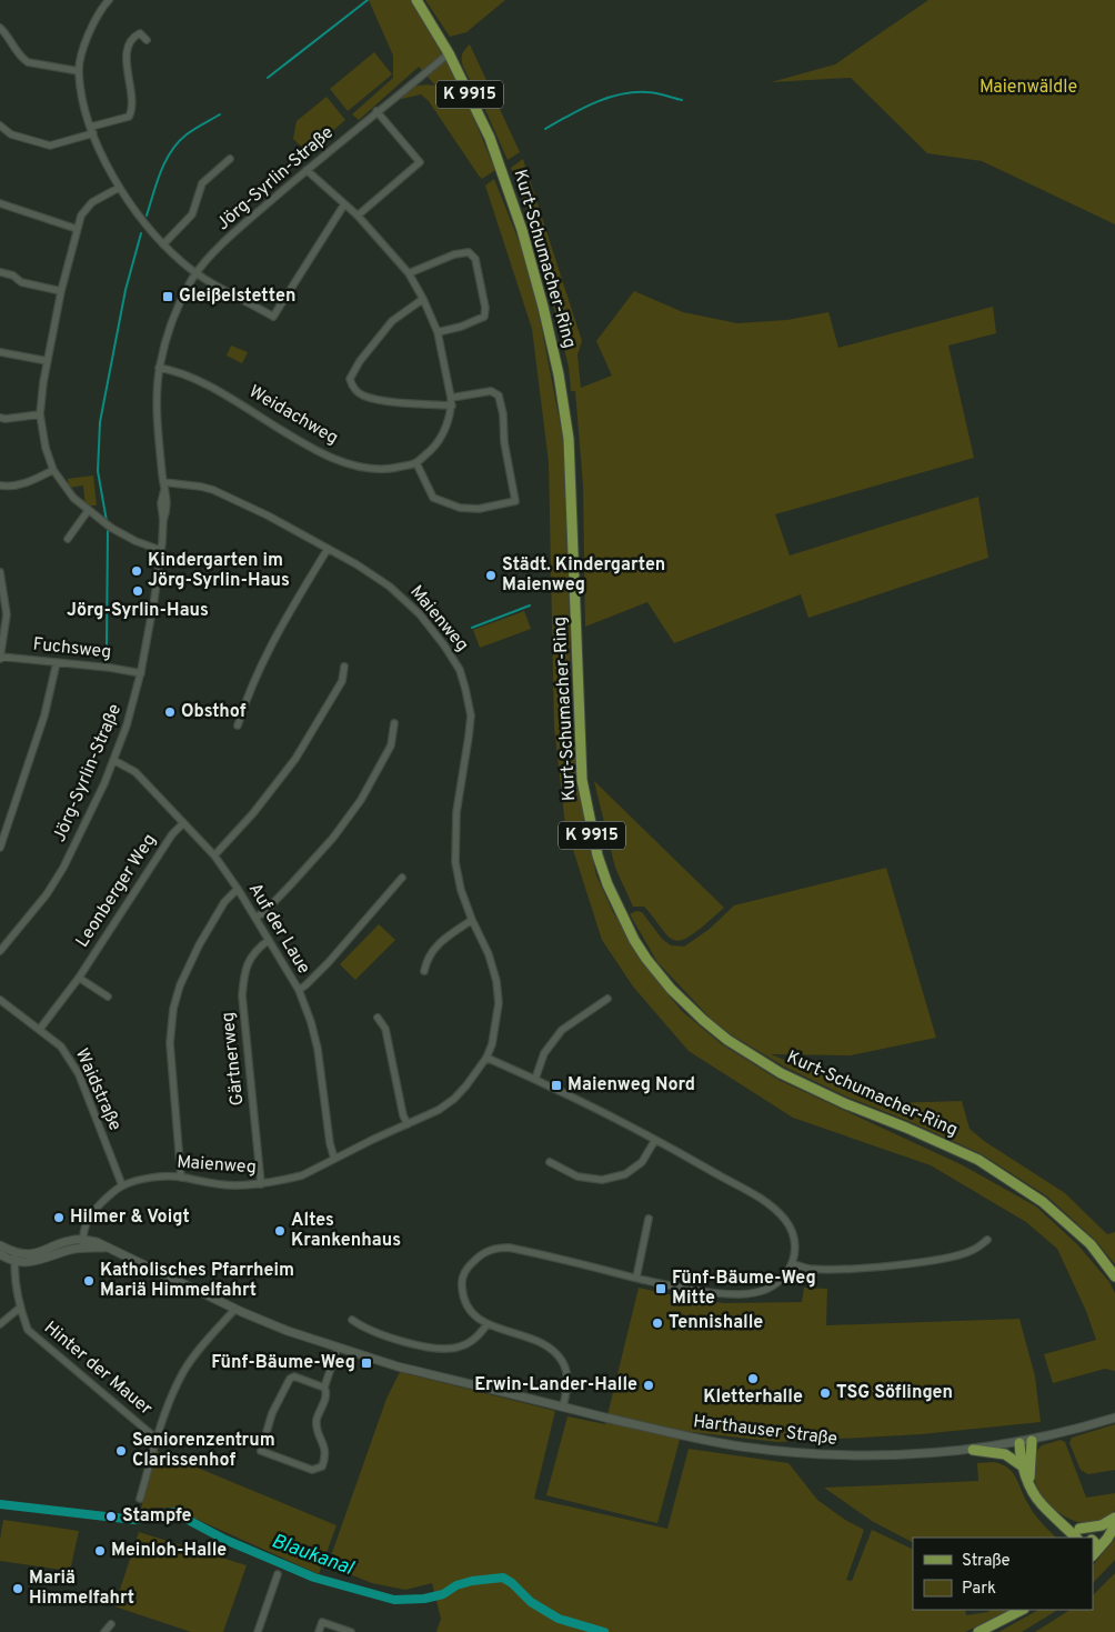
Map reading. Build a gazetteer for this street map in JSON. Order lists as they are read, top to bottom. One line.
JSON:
{"streets":{"main road":["K 9915","Kurt-Schumacher-Ring"],"street":["Jörg-Syrlin-Straße","Weidachweg","Maienweg","Fuchsweg","Leonberger Weg","Auf der Laue","Gärtnerweg","Waidstraße","Hinter der Mauer","Harthauser Straße"]},"crossings":[["Jörg-Syrlin-Straße","Kurt-Schumacher-Ring"],["Jörg-Syrlin-Straße","Weidachweg"],["Jörg-Syrlin-Straße","Maienweg"],["Jörg-Syrlin-Straße","Fuchsweg"],["Jörg-Syrlin-Straße","Auf der Laue"],["Maienweg","Auf der Laue"],["Maienweg","Gärtnerweg"],["Maienweg","Waidstraße"],["Maienweg","Harthauser Straße"],["Leonberger Weg","Auf der Laue"],["Leonberger Weg","Waidstraße"],["Auf der Laue","Gärtnerweg"]],"water":["Blaukanal"],"parks":["Maienwäldle"],"places":{"transit":["Gleißelstetten","Maienweg Nord","Fünf-Bäume-Weg Mitte","Fünf-Bäume-Weg"],"other":["Kindergarten im Jörg-Syrlin-Haus","Städt. Kindergarten Maienweg","Jörg-Syrlin-Haus","Obsthof","Hilmer & Voigt","Altes Krankenhaus","Katholisches Pfarrheim Mariä Himmelfahrt","Tennishalle","Kletterhalle","Erwin-Lander-Halle","TSG Söflingen","Seniorenzentrum Clarissenhof","Stampfe","Meinloh-Halle","Mariä Himmelfahrt"]},"legend":["Straße","Park"]}
